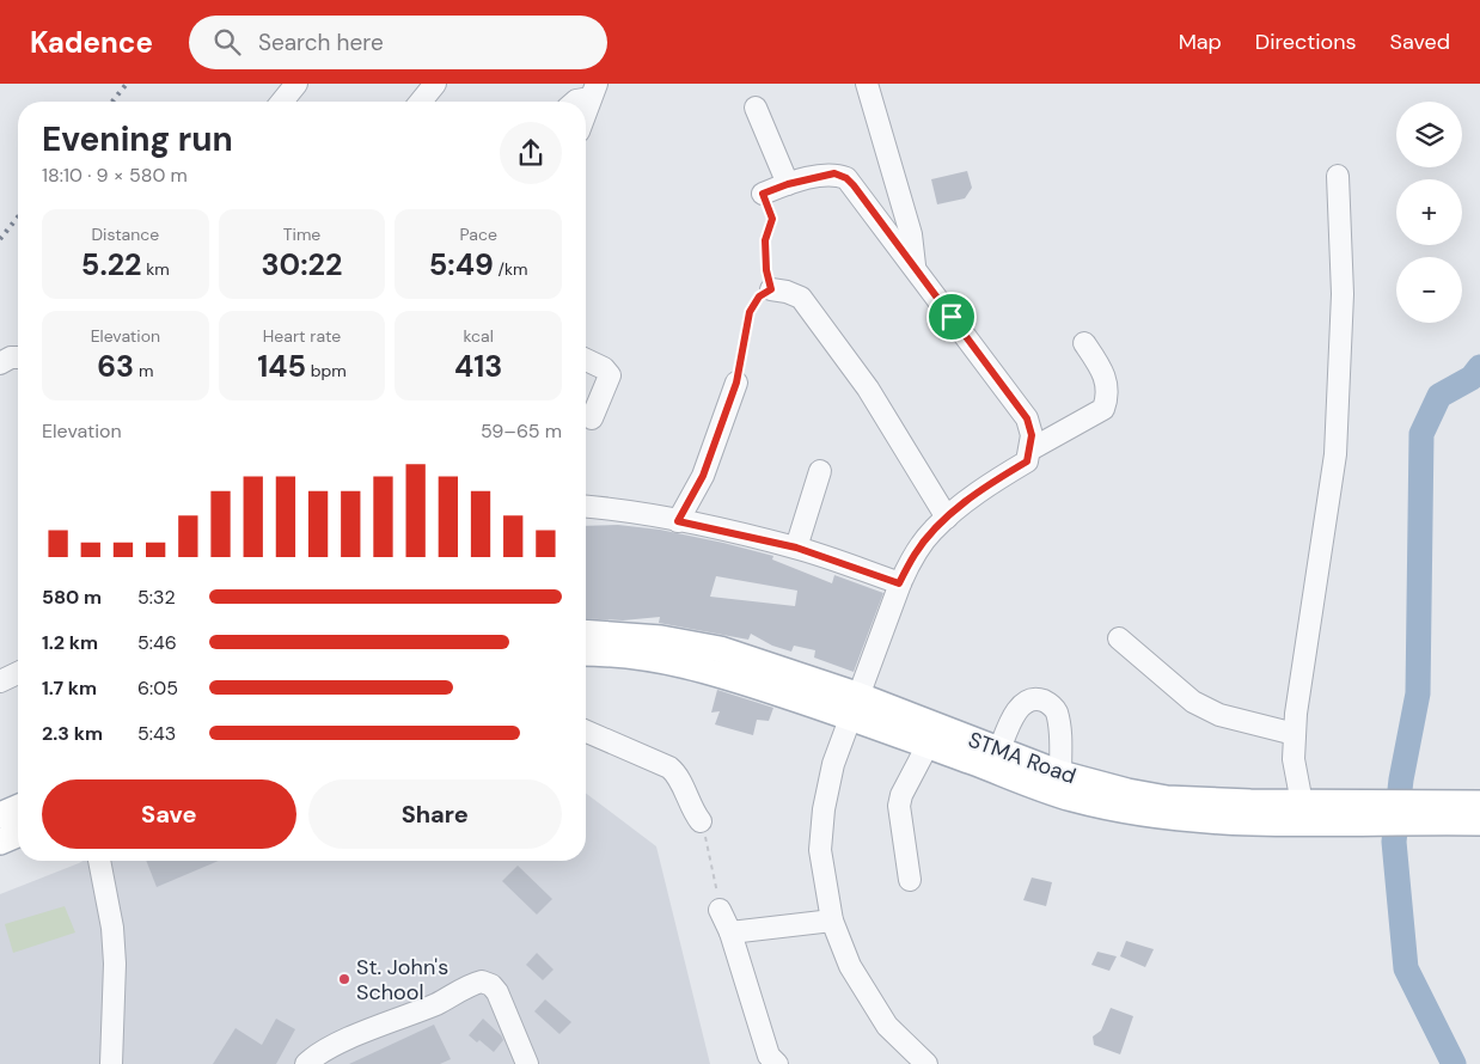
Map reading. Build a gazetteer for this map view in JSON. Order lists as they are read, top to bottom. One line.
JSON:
{"streets":{"main road":["STMA Road"]},"places":["St. John's School"],"page":{"header":"Kadence","search":"Search here","nav":["Map","Directions","Saved"],"map_buttons":["+","−"],"heading":["Evening run","18:10 · 9 × 580 m"],"stats":[["Distance","5.22 km"],["Time","30:22"],["Pace","5:49 /km"],["Elevation","63 m"],["Heart rate","145 bpm"],["kcal","413"]],"chart":["Elevation","59–65 m"],"list":[{"name":"580 m","note":"5:32"},{"name":"1.2 km","note":"5:46"},{"name":"1.7 km","note":"6:05"},{"name":"2.3 km","note":"5:43"}],"buttons":["Save","Share"]}}
